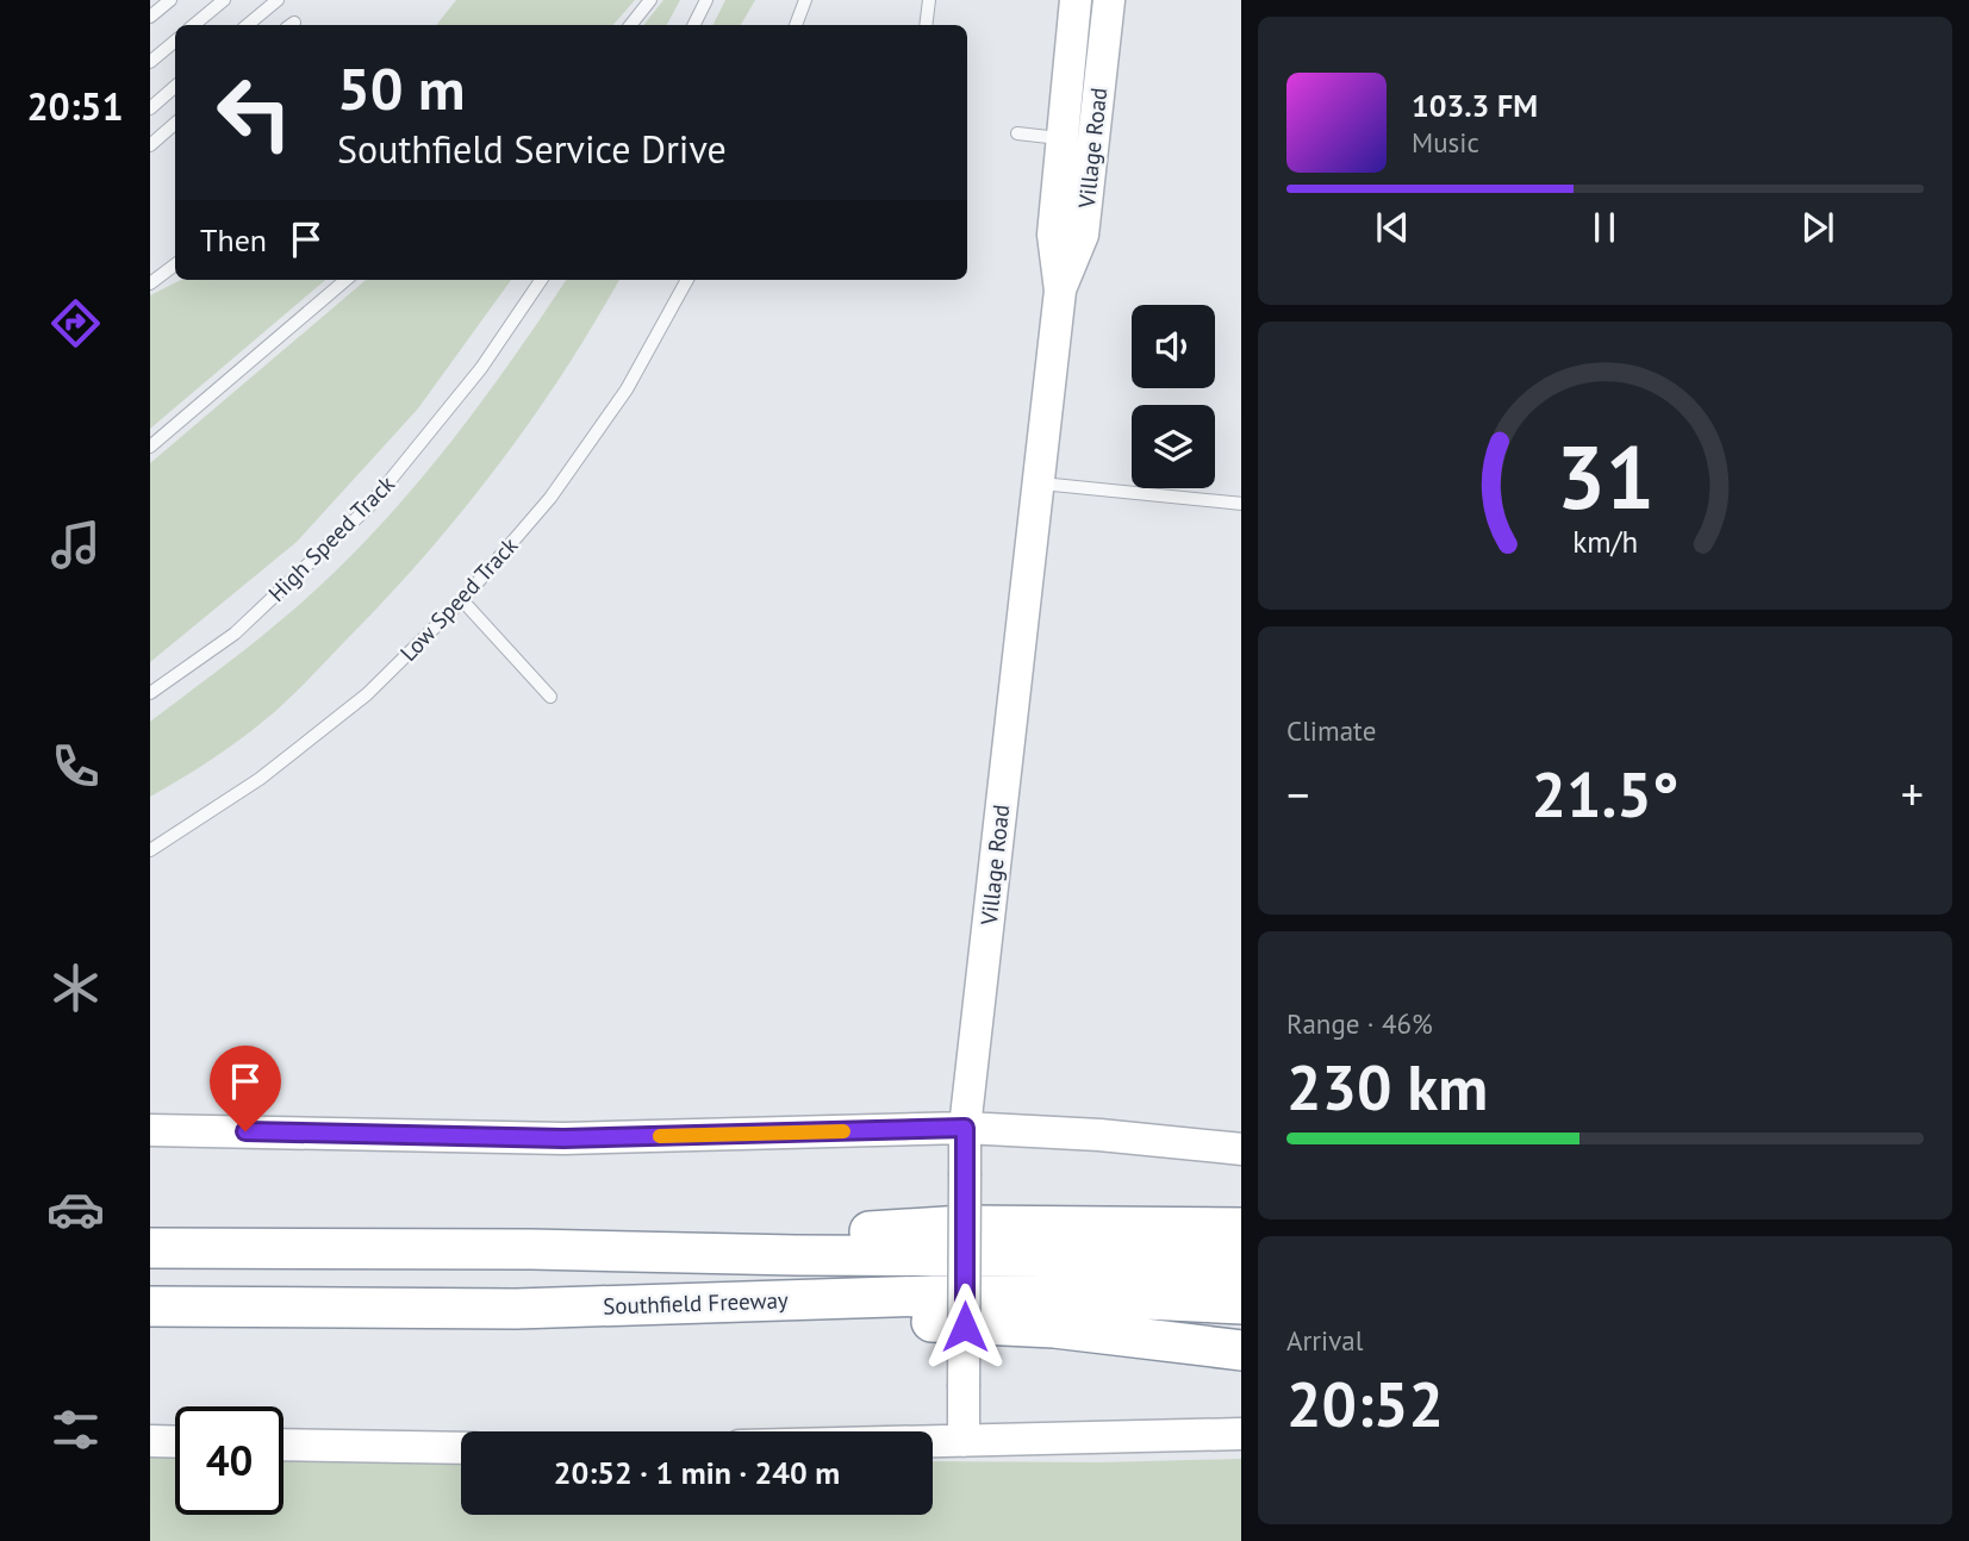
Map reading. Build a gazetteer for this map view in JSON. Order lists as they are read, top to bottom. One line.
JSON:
{"streets":{"highway":["Southfield Freeway"],"main road":["Village Road"],"lane":["High Speed Track","Low Speed Track"]},"page":{"tabs":"20:51","turn":["50 m","Southfield Service Drive"],"song":["103.3 FM","Music"],"then":"Then","tile":["Climate",["Range · 46%","230 km"],["Arrival","20:52"]],"heat":["−","21.5°","+"],"limit":"40","trip":"20:52 · 1 min · 240 m","gauge":["31","km/h"]}}
